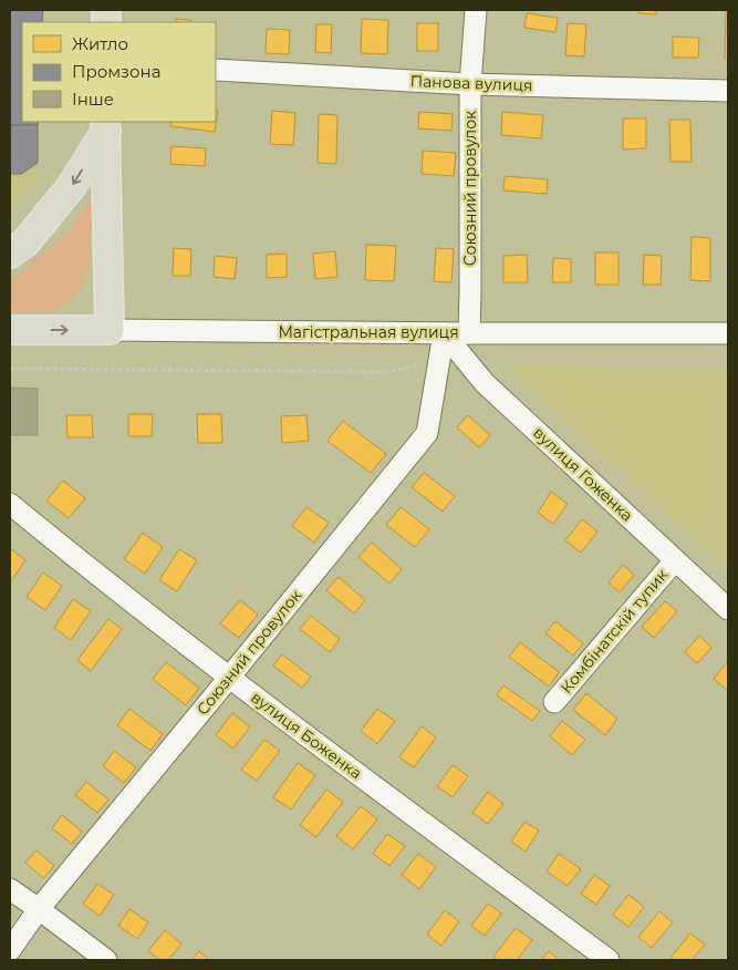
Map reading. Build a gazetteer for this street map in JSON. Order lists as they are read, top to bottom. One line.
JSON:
{"streets":{"main road":["Магістральная вулиця"],"street":["Панова вулиця","Союзний провулок","вулиця Гоженка","Комбінатскій тупик","вулиця Боженка"]},"crossings":[["Панова вулиця","Союзний провулок"],["Союзний провулок","Магістральная вулиця"],["Союзний провулок","вулиця Гоженка"],["Союзний провулок","вулиця Боженка"],["Магістральная вулиця","вулиця Гоженка"],["вулиця Гоженка","Комбінатскій тупик"]],"legend":["Житло","Промзона","Інше"]}
